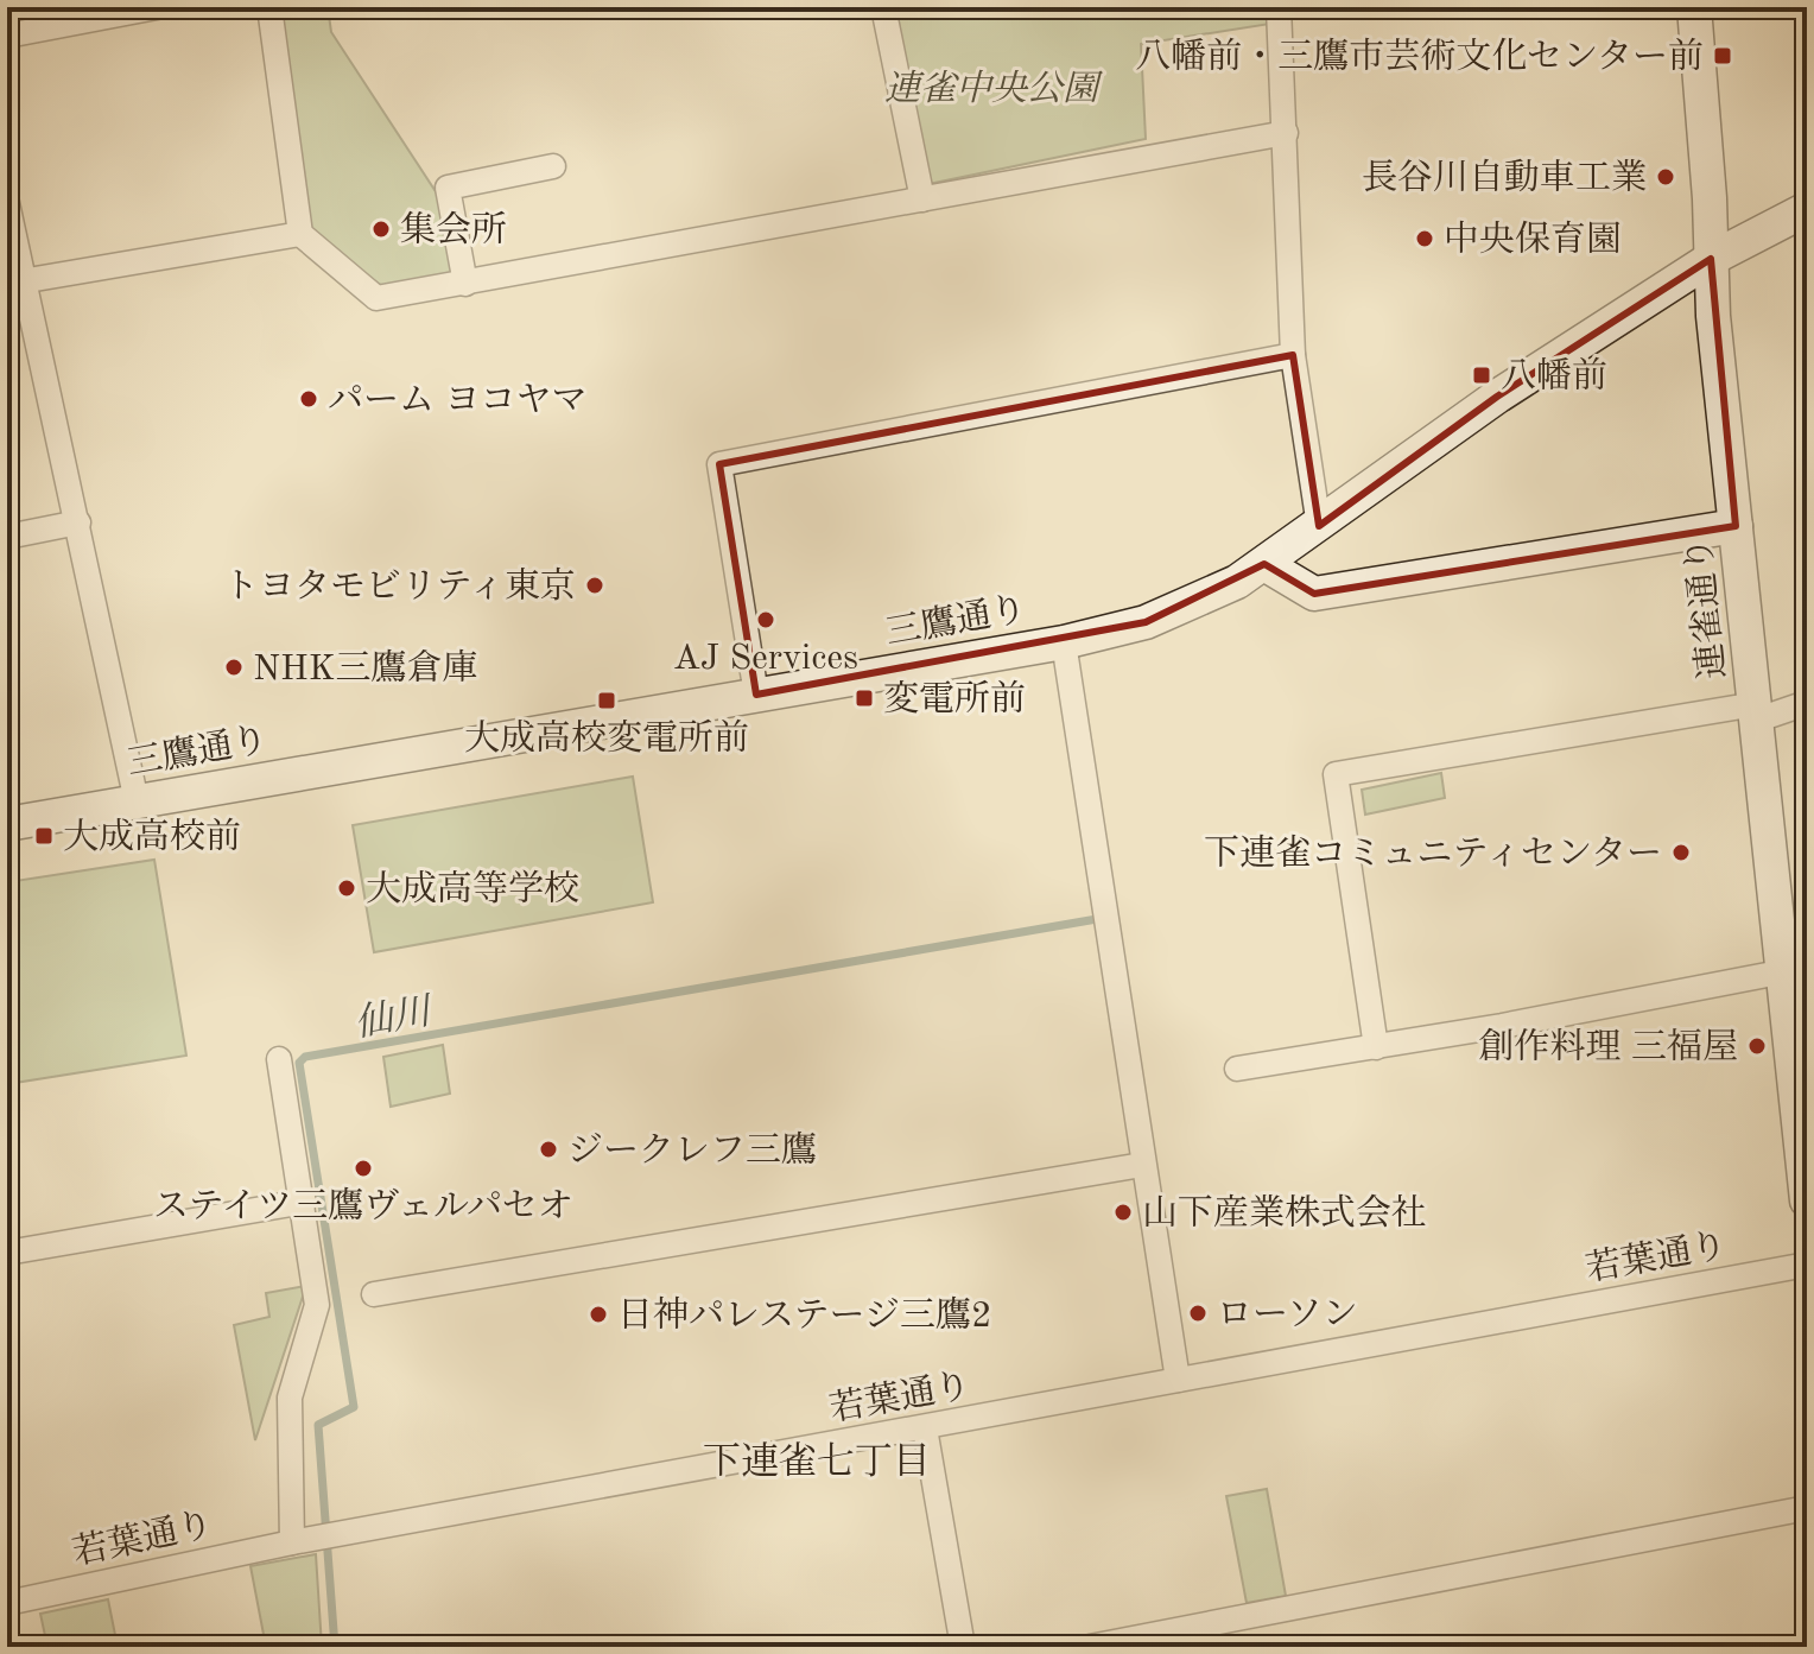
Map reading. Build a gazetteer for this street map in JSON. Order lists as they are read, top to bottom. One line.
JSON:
{"streets":{"main road":["連雀通り","三鷹通り"],"street":["若葉通り"]},"crossings":[["連雀通り","三鷹通り"]],"districts":["下連雀七丁目"],"water":["仙川"],"parks":["連雀中央公園"],"places":{"transit":["八幡前・三鷹市芸術文化センター前","八幡前","変電所前","大成高校変電所前","大成高校前"],"other":["長谷川自動車工業","集会所","中央保育園","パーム ヨコヤマ","トヨタモビリティ東京","AJ Services","NHK三鷹倉庫","下連雀コミュニティセンター","大成高等学校","創作料理 三福屋","ジークレフ三鷹","ステイツ三鷹ヴェルパセオ","山下産業株式会社","ローソン","日神パレステージ三鷹2"]}}
